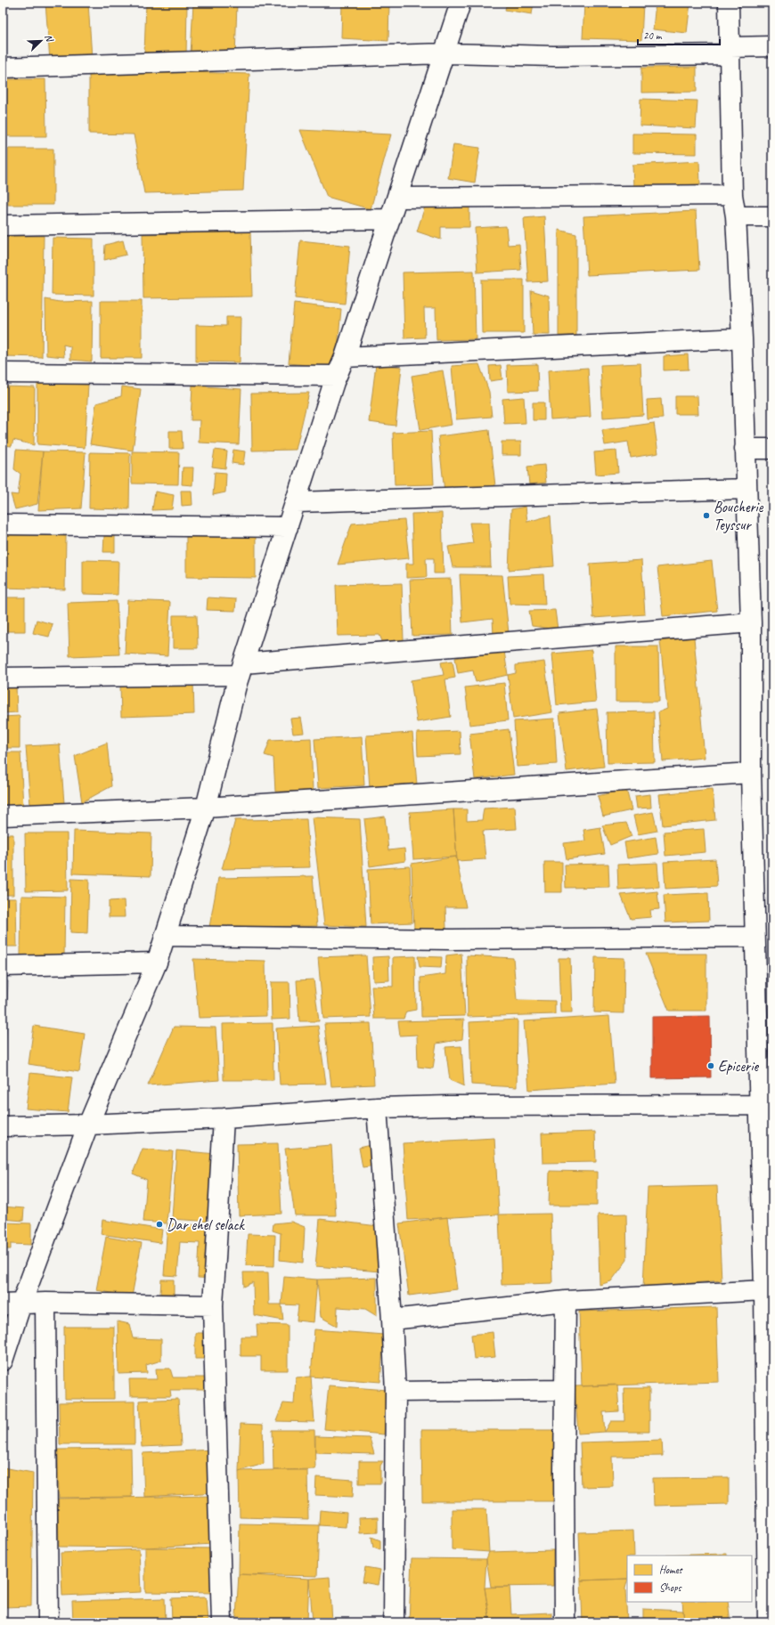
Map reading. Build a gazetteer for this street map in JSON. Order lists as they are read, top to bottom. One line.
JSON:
{"places":["Boucherie Teyssur","Epicerie","Dar ehel selack"],"legend":["Homes","Shops"],"scale_bar":"20 m","north":"top right"}
